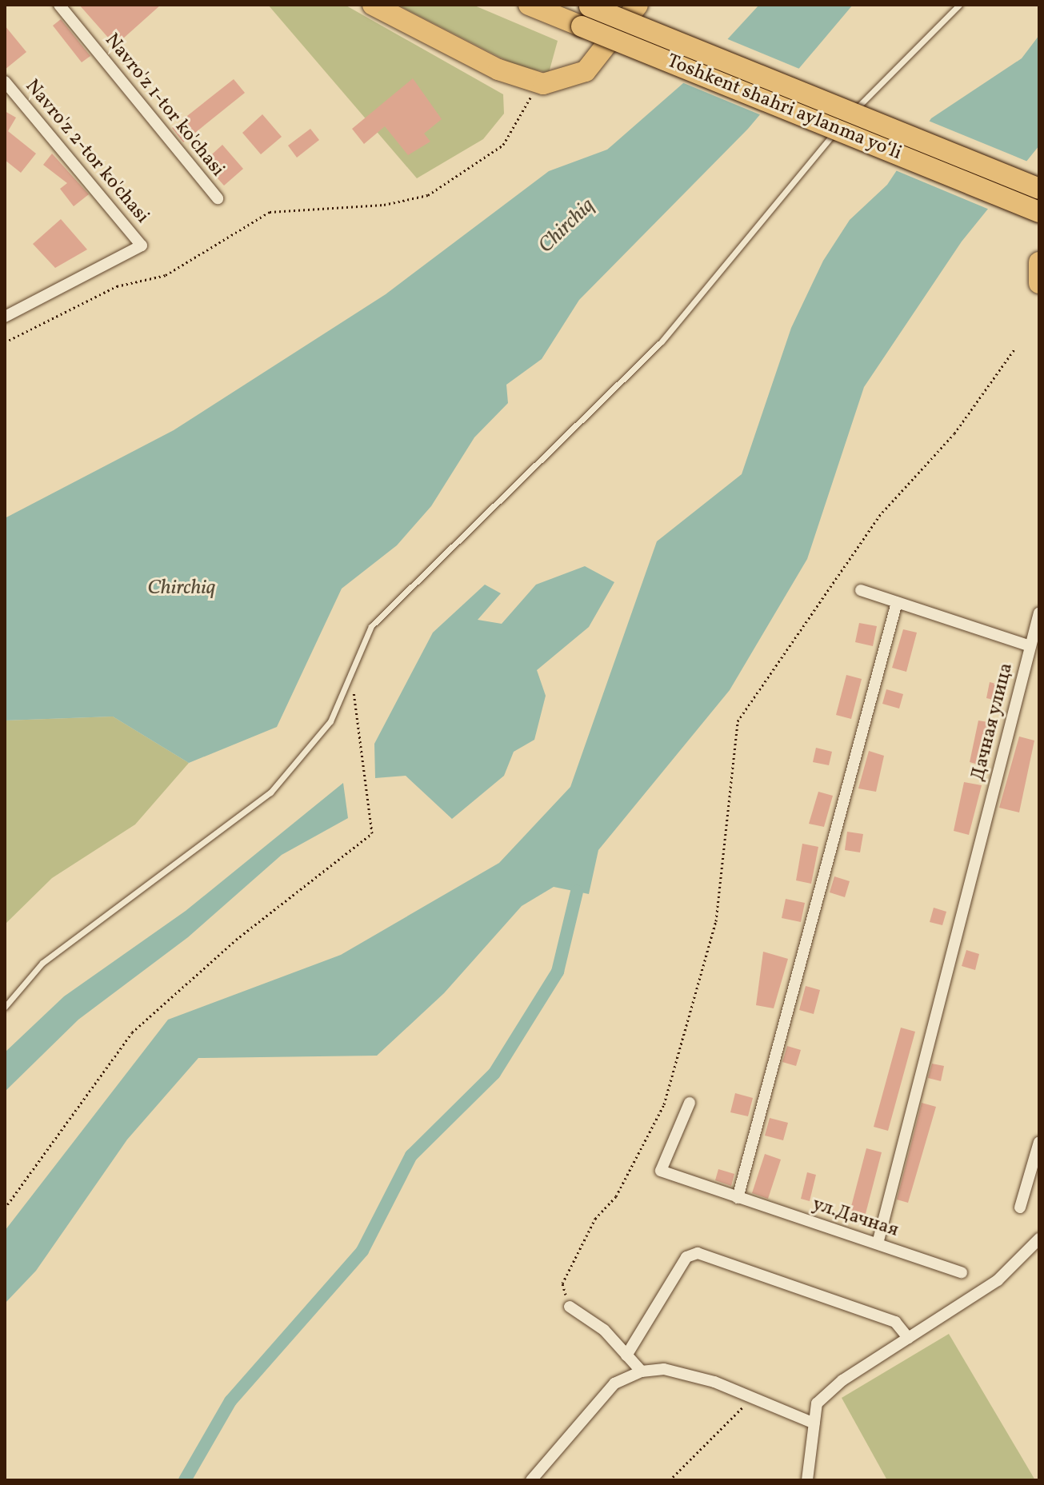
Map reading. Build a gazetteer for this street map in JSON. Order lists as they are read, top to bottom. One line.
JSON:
{"streets":{"highway":["Toshkent shahri aylanma yoʻli"],"street":["Navro'z 1-tor ko'chasi","Navro'z 2-tor ko'chasi","Дачная улица","ул.Дачная"]},"crossings":[["Дачная улица","ул.Дачная"]],"water":["Chirchiq"]}
